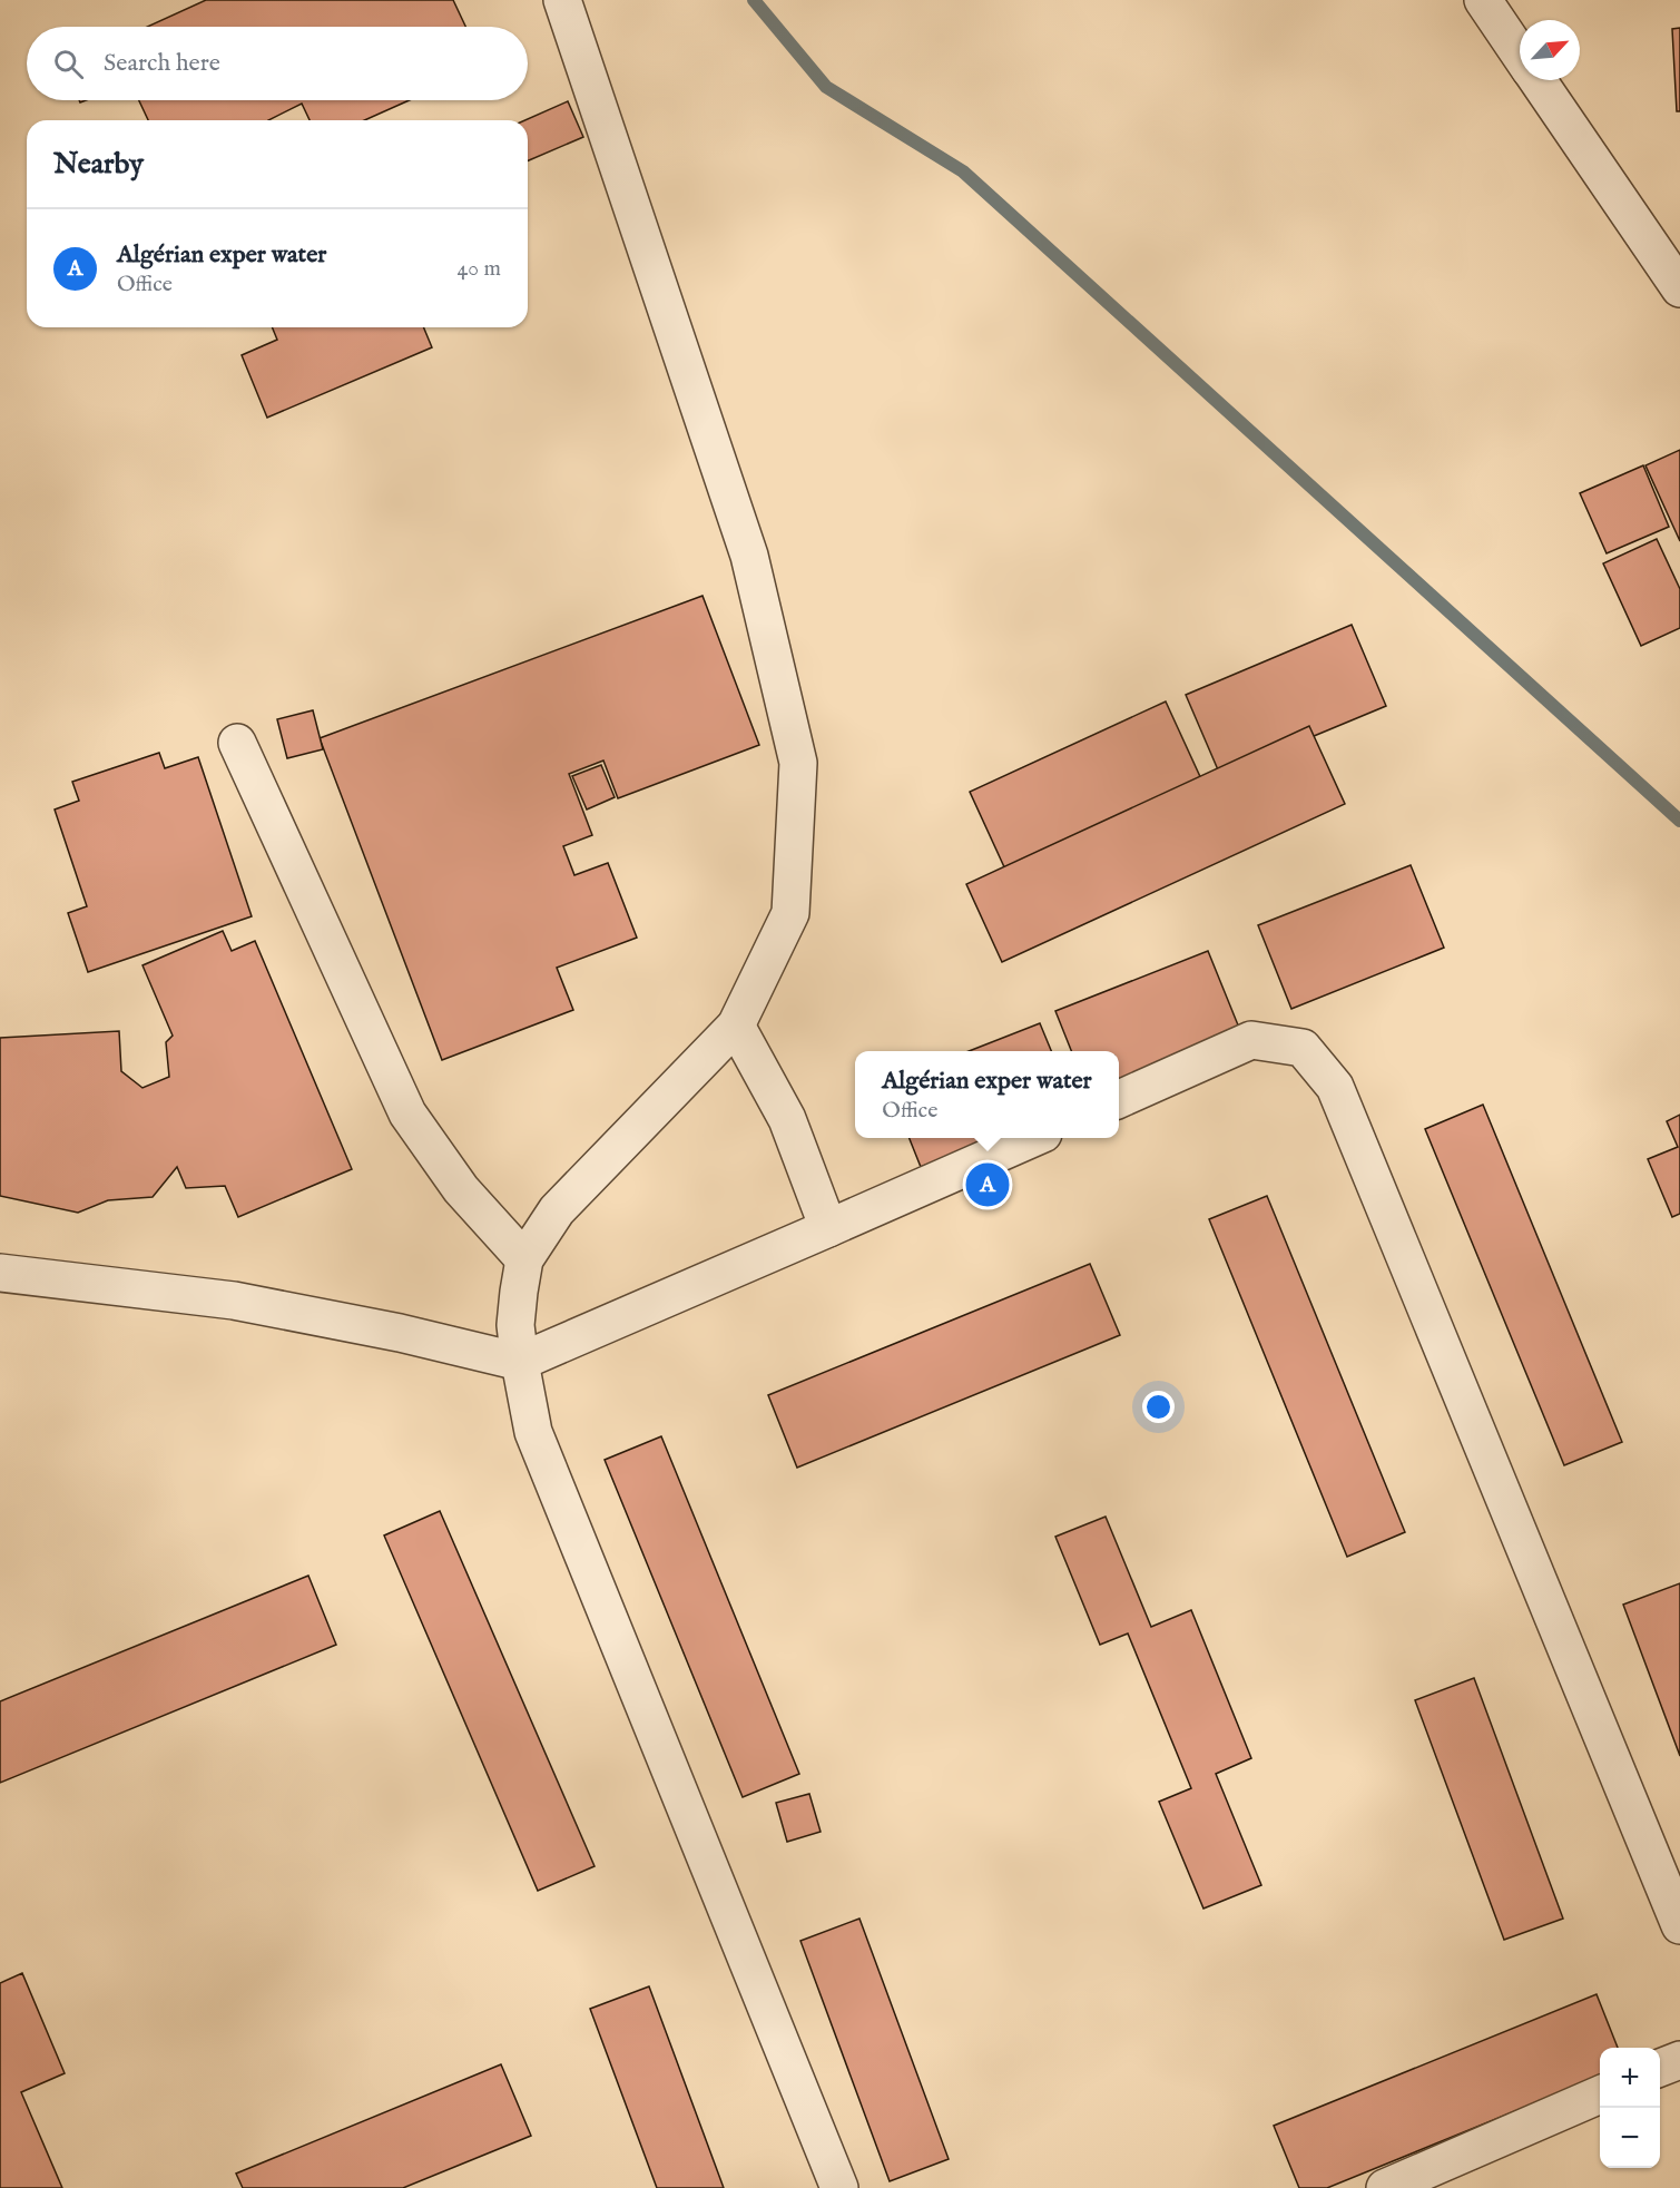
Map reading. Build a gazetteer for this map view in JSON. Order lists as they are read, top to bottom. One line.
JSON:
{"north":"top right","page":{"search":"Search here","heading":"Nearby","list":[{"mark":"A","name":"Algérian exper water","note":"Office","value":"40 m"}],"popup":["Algérian exper water","Office"],"pins":"A","map_buttons":["+","−"]}}
